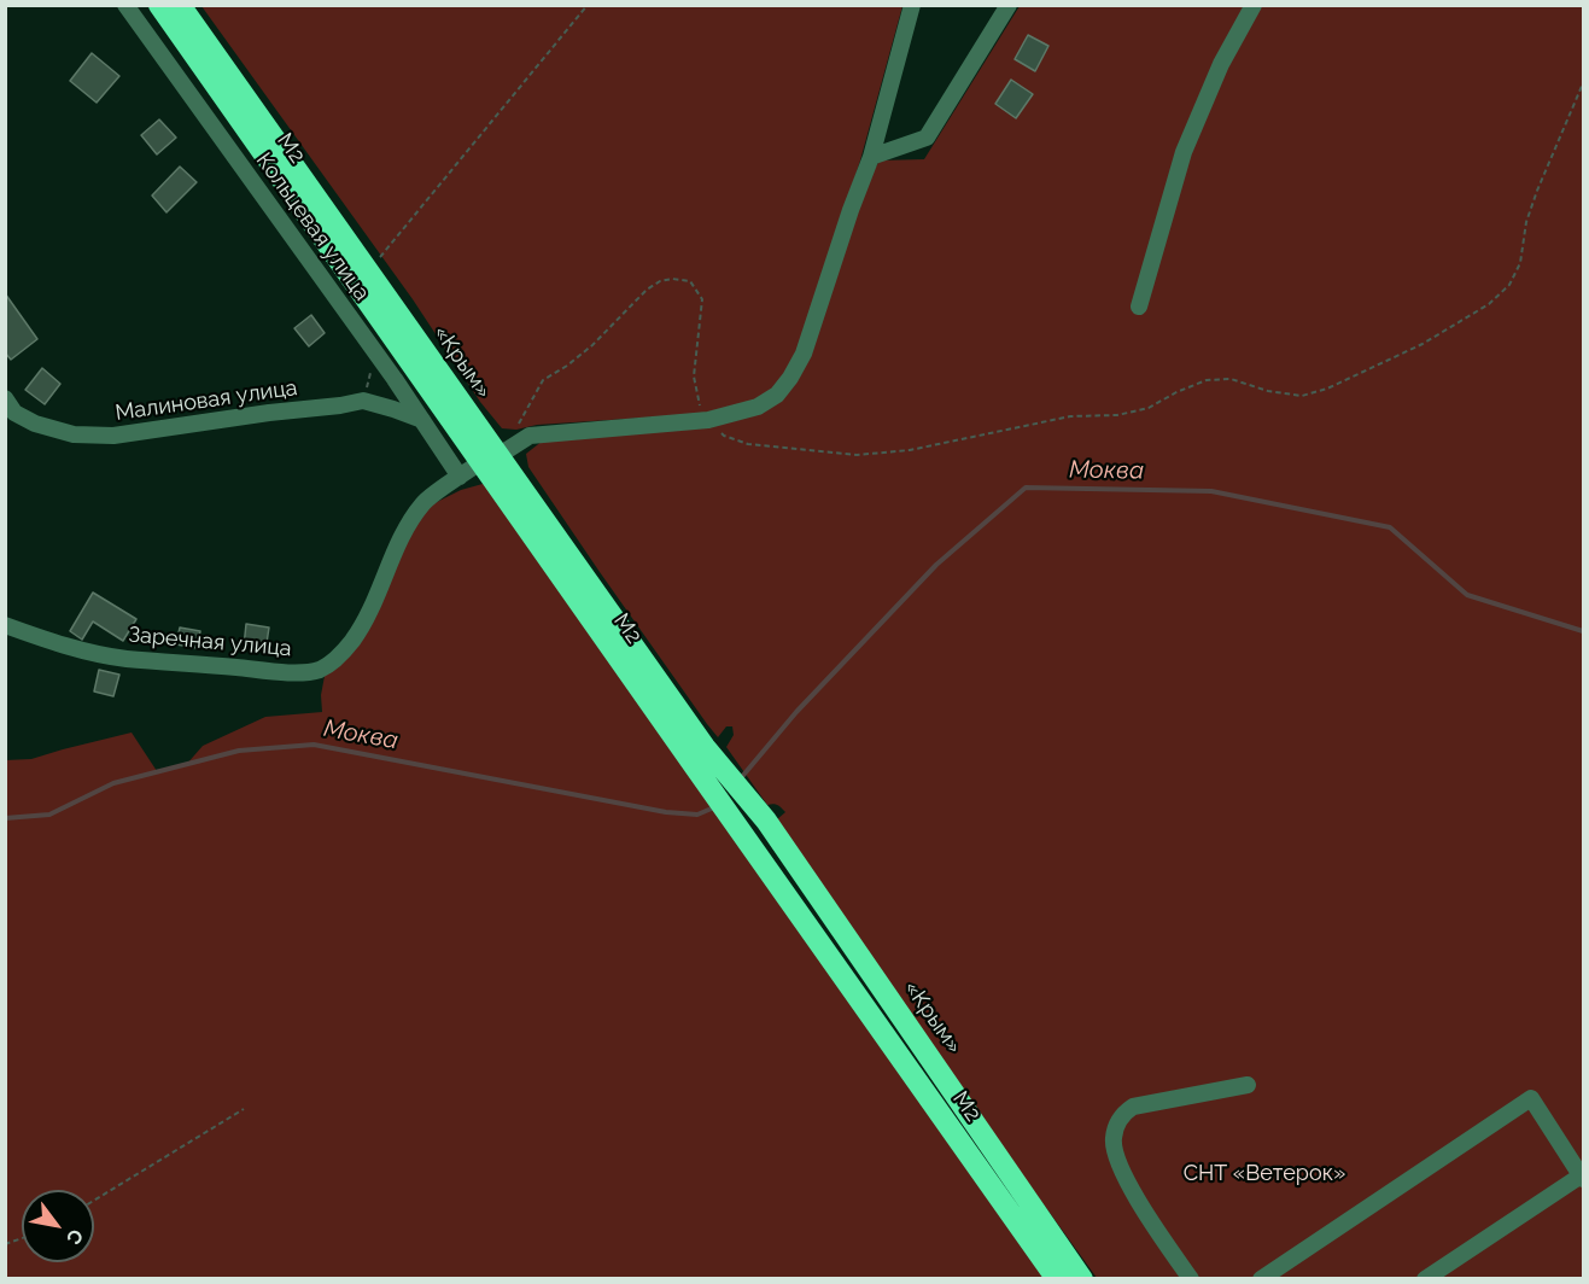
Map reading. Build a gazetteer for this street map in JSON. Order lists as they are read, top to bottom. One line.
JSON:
{"streets":{"highway":["М2","«Крым»"],"street":["Кольцевая улица","Малиновая улица","Заречная улица"]},"crossings":[["М2","Заречная улица"],["Кольцевая улица","Малиновая улица"],["Кольцевая улица","Заречная улица"]],"water":["Моква"],"parks":["СНТ «Ветерок»"],"north":"bottom right"}
